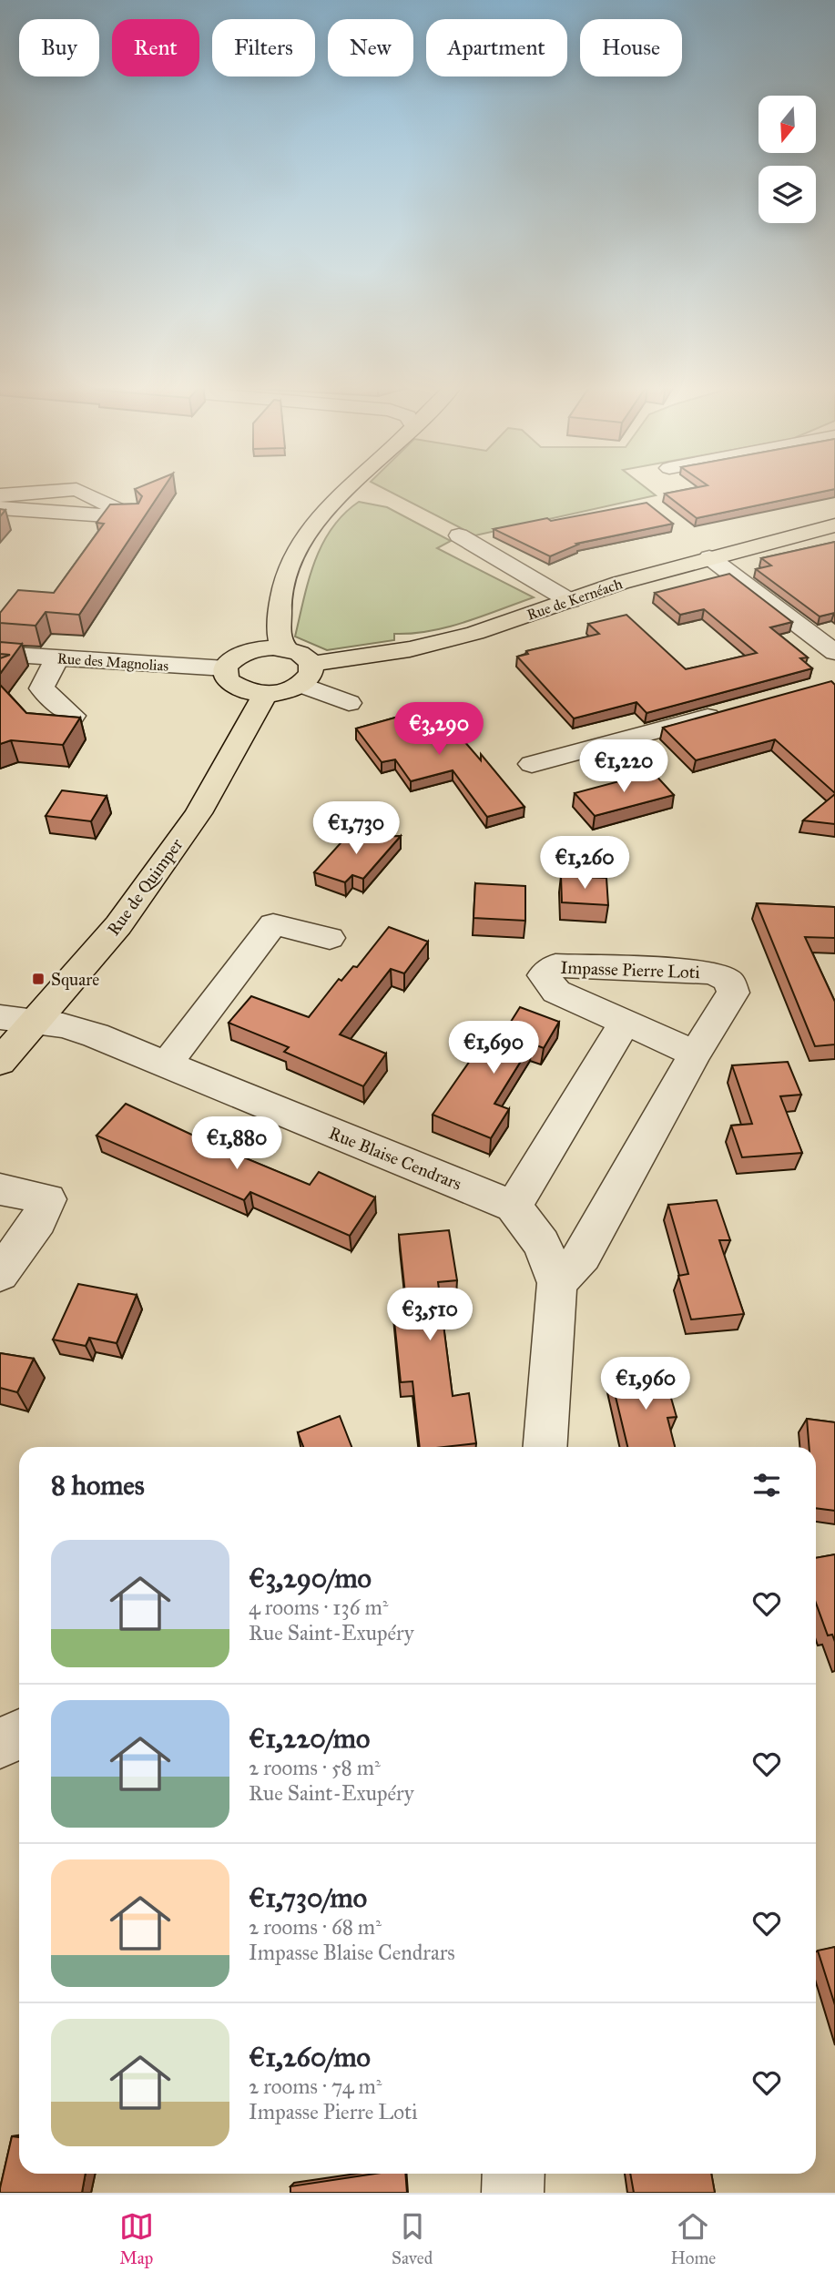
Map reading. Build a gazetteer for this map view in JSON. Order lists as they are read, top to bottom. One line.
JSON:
{"streets":{"main road":["Rue de Kernéach","Rue de Quimper"],"street":["Rue des Magnolias","Impasse Pierre Loti","Rue Blaise Cendrars"]},"crossings":[["Rue de Kernéach","Rue de Quimper"],["Rue de Quimper","Rue Blaise Cendrars"]],"places":{"transit":["Square"]},"north":"bottom","page":{"chip":["Buy","Rent","Filters","New","Apartment","House"],"price":["€3,290","€1,220","€1,730","€1,260","€1,690","€1,880","€3,510","€1,960"],"heading":"8 homes","list":[{"name":"€3,290/mo","note":"4 rooms · 136 m² · Rue Saint-Exupéry"},{"name":"€1,220/mo","note":"2 rooms · 58 m² · Rue Saint-Exupéry"},{"name":"€1,730/mo","note":"2 rooms · 68 m² · Impasse Blaise Cendrars"},{"name":"€1,260/mo","note":"2 rooms · 74 m² · Impasse Pierre Loti"}],"tabs":["Map","Saved","Home"]}}
